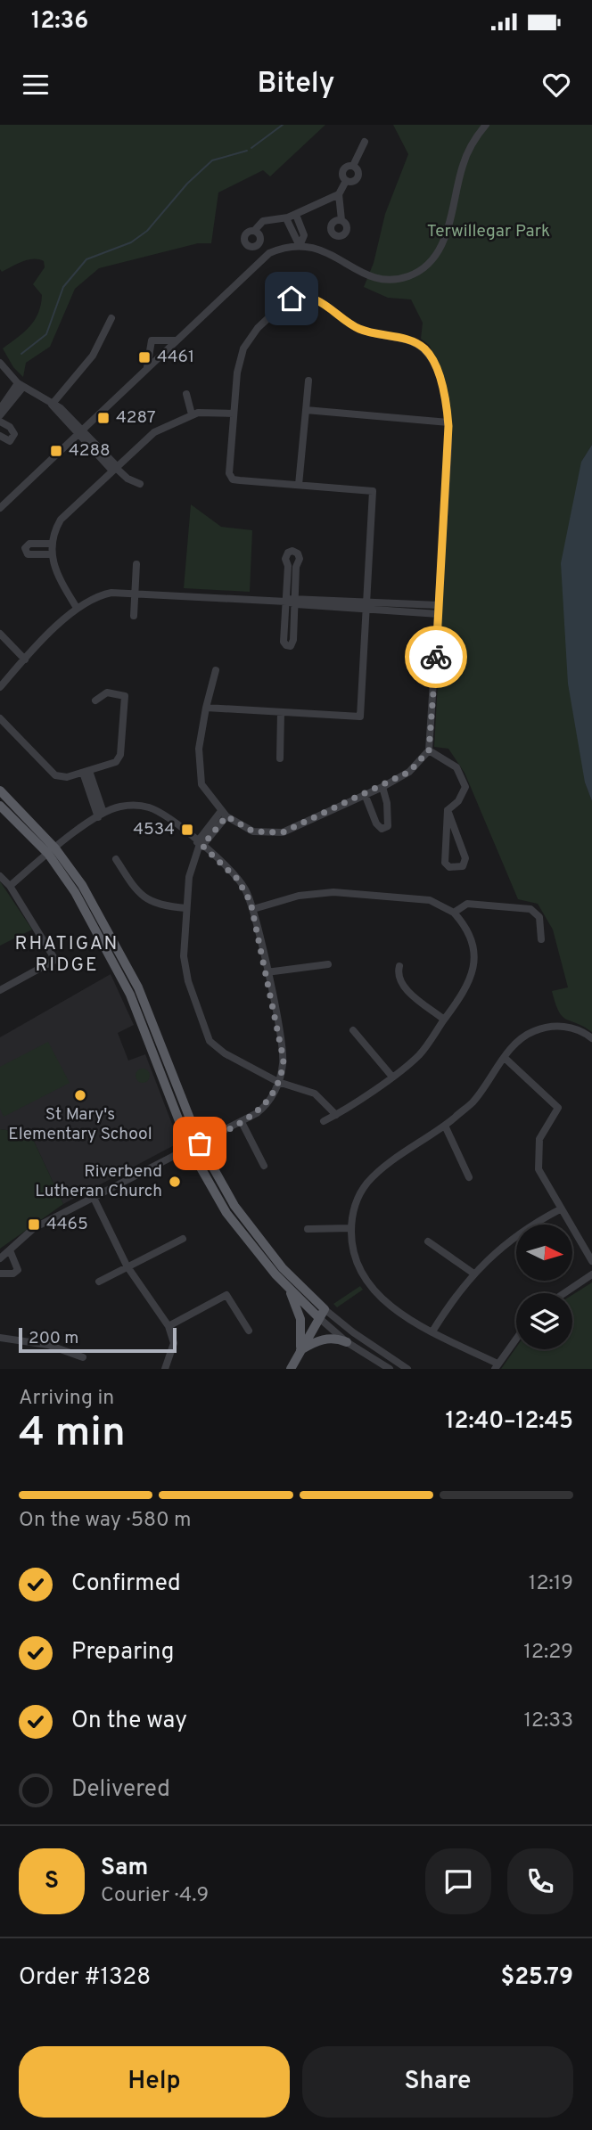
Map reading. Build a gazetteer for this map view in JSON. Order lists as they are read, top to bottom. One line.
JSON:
{"districts":["RHATIGAN RIDGE"],"parks":["Terwillegar Park"],"places":{"transit":["4461","4287","4288","4534","4465"],"other":["St Mary's Elementary School","Riverbend Lutheran Church"]},"scale_bar":"200 m","north":"right","page":{"status":"12:36","header":"Bitely","scale":"200 m","heading":["4 min","Arriving in","12:40–12:45"],"panel":["Sam","Courier · 4.9","Order #1328","$25.79"],"bar":"On the way · 580 m","list":[["Confirmed","12:19"],["Preparing","12:29"],["On the way","12:33"],"Delivered"],"round":"S","buttons":["Help","Share"]}}
